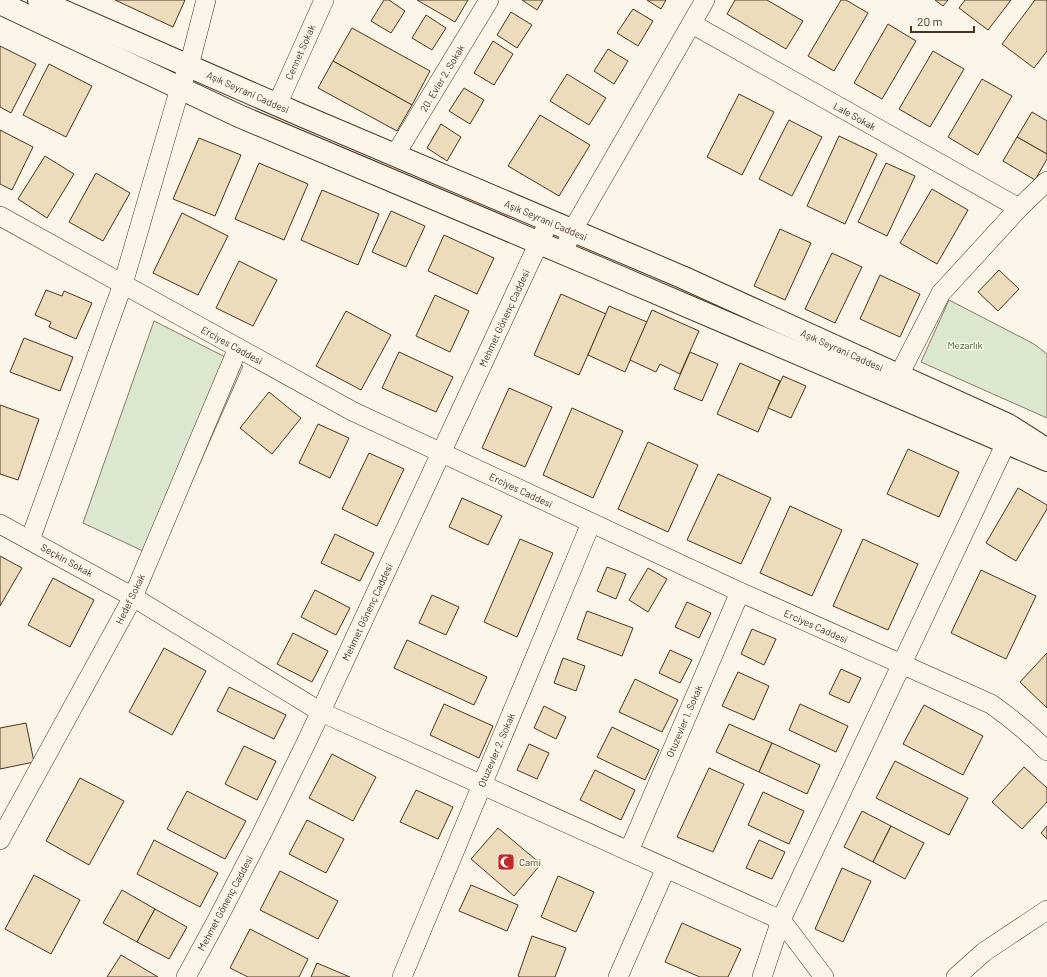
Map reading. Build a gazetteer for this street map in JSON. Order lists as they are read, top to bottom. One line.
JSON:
{"streets":{"main road":["Aşık Seyrani Caddesi"],"street":["Cennet Sokak","20. Evler 2. Sokak","Lale Sokak","Mehmet Gönenç Caddesi","Erciyes Caddesi","Seçkin Sokak","Hedef Sokak","Otuzevler 1. Sokak","Otuzevler 2. Sokak"]},"crossings":[["Cennet Sokak","Aşık Seyrani Caddesi"],["20. Evler 2. Sokak","Aşık Seyrani Caddesi"],["Aşık Seyrani Caddesi","Mehmet Gönenç Caddesi"],["Mehmet Gönenç Caddesi","Erciyes Caddesi"],["Mehmet Gönenç Caddesi","Seçkin Sokak"],["Erciyes Caddesi","Hedef Sokak"],["Erciyes Caddesi","Otuzevler 1. Sokak"],["Erciyes Caddesi","Otuzevler 2. Sokak"],["Seçkin Sokak","Hedef Sokak"],["Seçkin Sokak","Otuzevler 1. Sokak"],["Seçkin Sokak","Otuzevler 2. Sokak"]],"parks":["Mezarlık"],"places":{"mosque":["Cami"]},"scale_bar":"20 m"}
